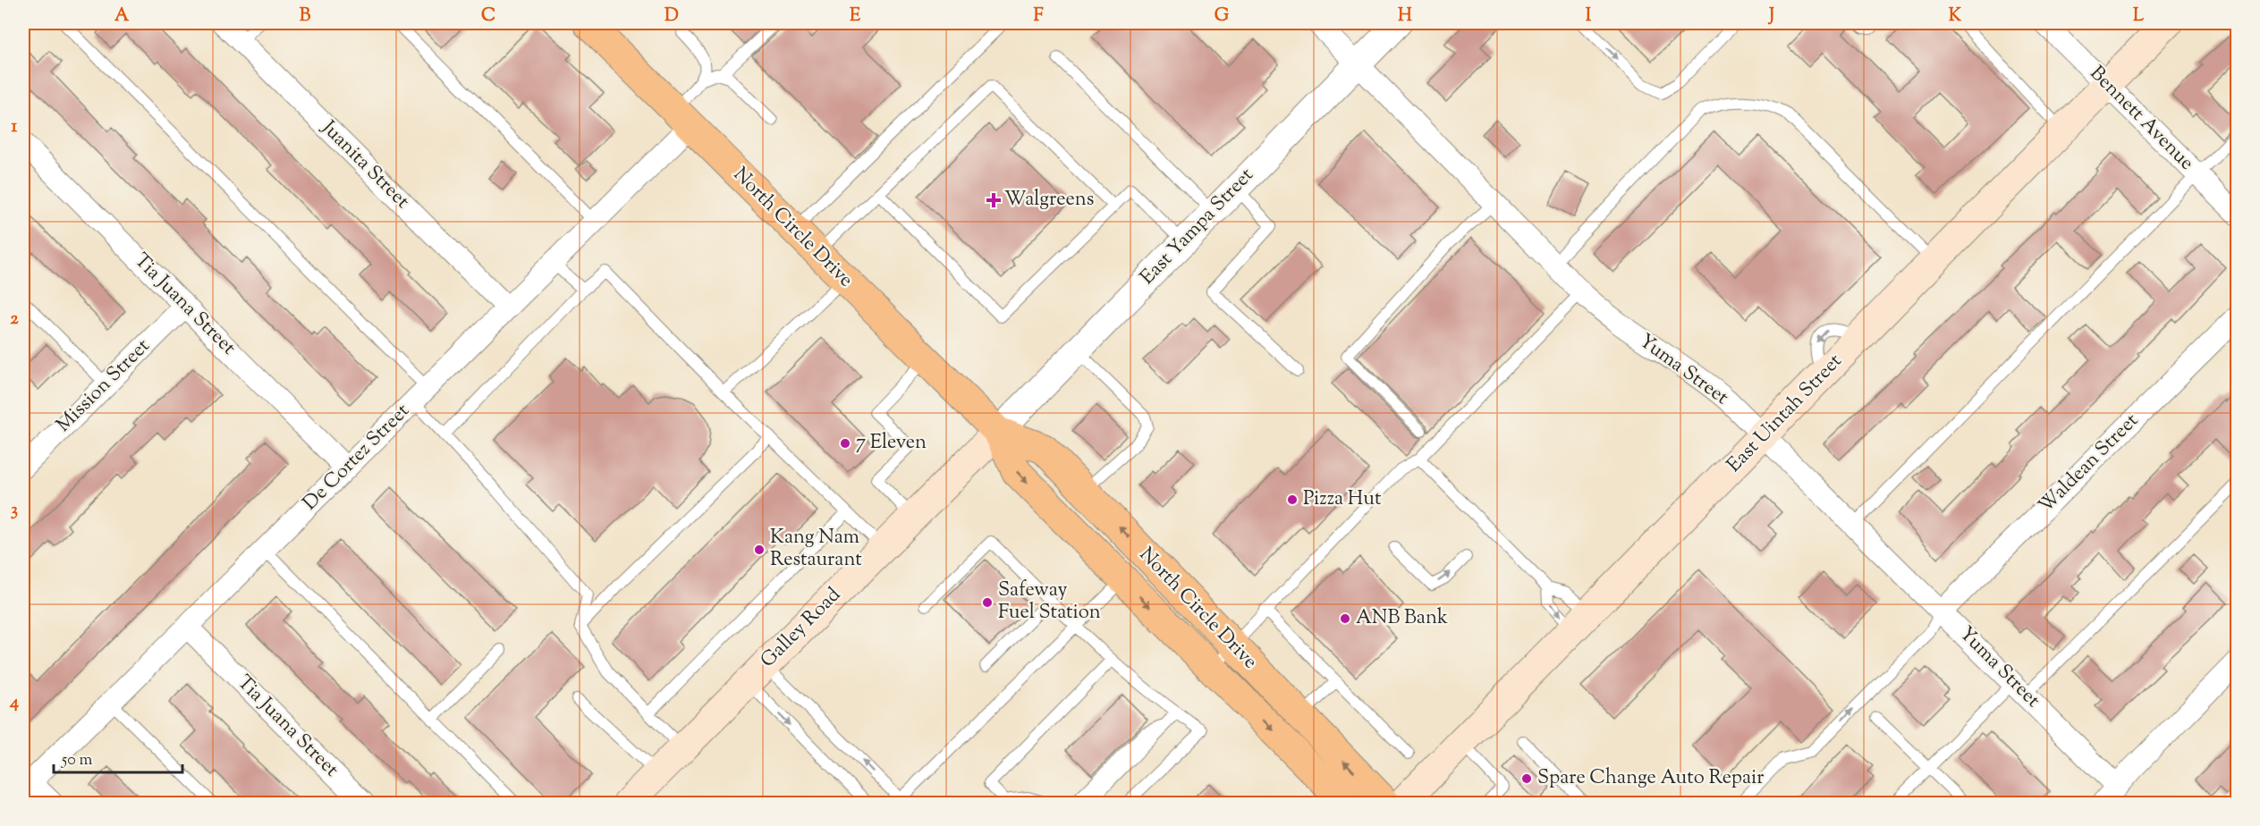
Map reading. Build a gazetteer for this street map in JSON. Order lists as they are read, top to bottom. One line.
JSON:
{"streets":{"main road":["North Circle Drive","East Uintah Street","Galley Road"],"street":["Bennett Avenue","Juanita Street","East Yampa Street","Tia Juana Street","Yuma Street","Mission Street","De Cortez Street","Waldean Street"]},"crossings":[["Bennett Avenue","East Uintah Street"],["Juanita Street","De Cortez Street"],["East Yampa Street","North Circle Drive"],["East Yampa Street","Yuma Street"],["East Yampa Street","Galley Road"],["North Circle Drive","De Cortez Street"],["North Circle Drive","Galley Road"],["Tia Juana Street","Mission Street"],["Tia Juana Street","De Cortez Street"],["Yuma Street","East Uintah Street"],["Yuma Street","Waldean Street"]],"places":{"health":["Walgreens"],"other":["7 Eleven","Pizza Hut","Kang Nam Restaurant","Safeway Fuel Station","ANB Bank","Spare Change Auto Repair"]},"scale_bar":"50 m","grid":{"columns":["A","B","C","D","E","F","G","H","I","J","K","L"],"rows":["1","2","3","4"]}}
